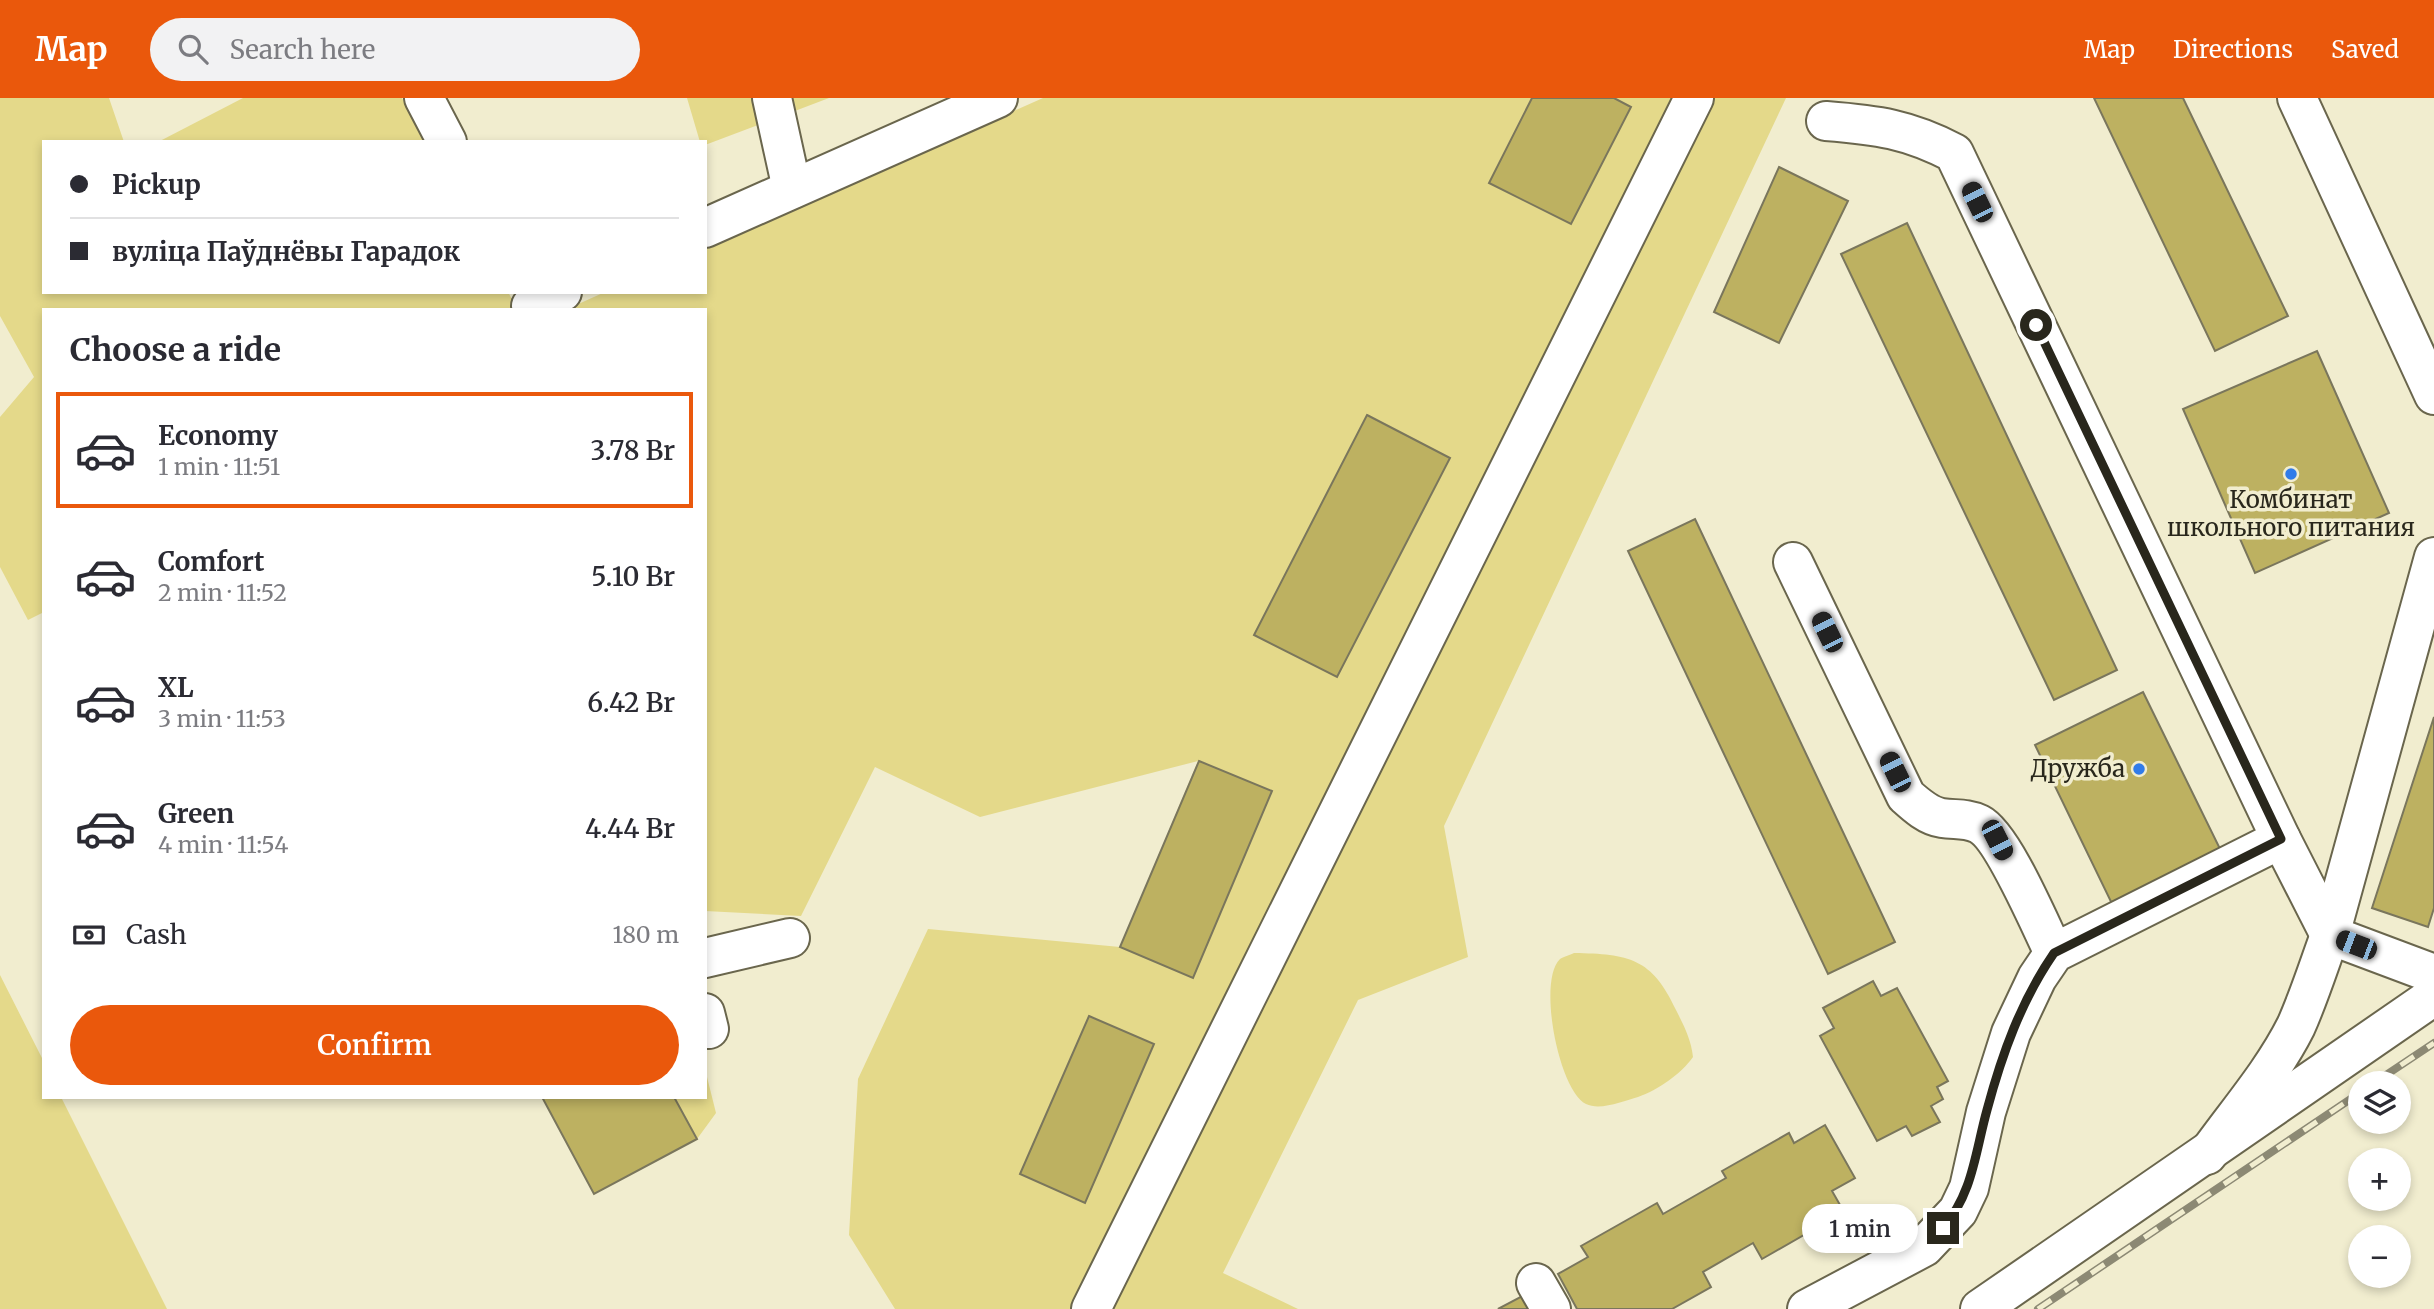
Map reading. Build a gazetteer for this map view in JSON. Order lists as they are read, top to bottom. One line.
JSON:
{"places":["Комбинат школьного питания","Дружба"],"page":{"header":"Map","search":"Search here","nav":["Map","Directions","Saved"],"banner":["Pickup","вуліца Паўднёвы Гарадок"],"heading":"Choose a ride","list":[{"name":"Economy","note":"1 min · 11:51","value":"3.78 Br"},{"name":"Comfort","note":"2 min · 11:52","value":"5.10 Br"},{"name":"XL","note":"3 min · 11:53","value":"6.42 Br"},{"name":"Green","note":"4 min · 11:54","value":"4.44 Br"}],"pay":["Cash","180 m"],"buttons":"Confirm","map_buttons":["+","−"],"bubble":"1 min"}}
